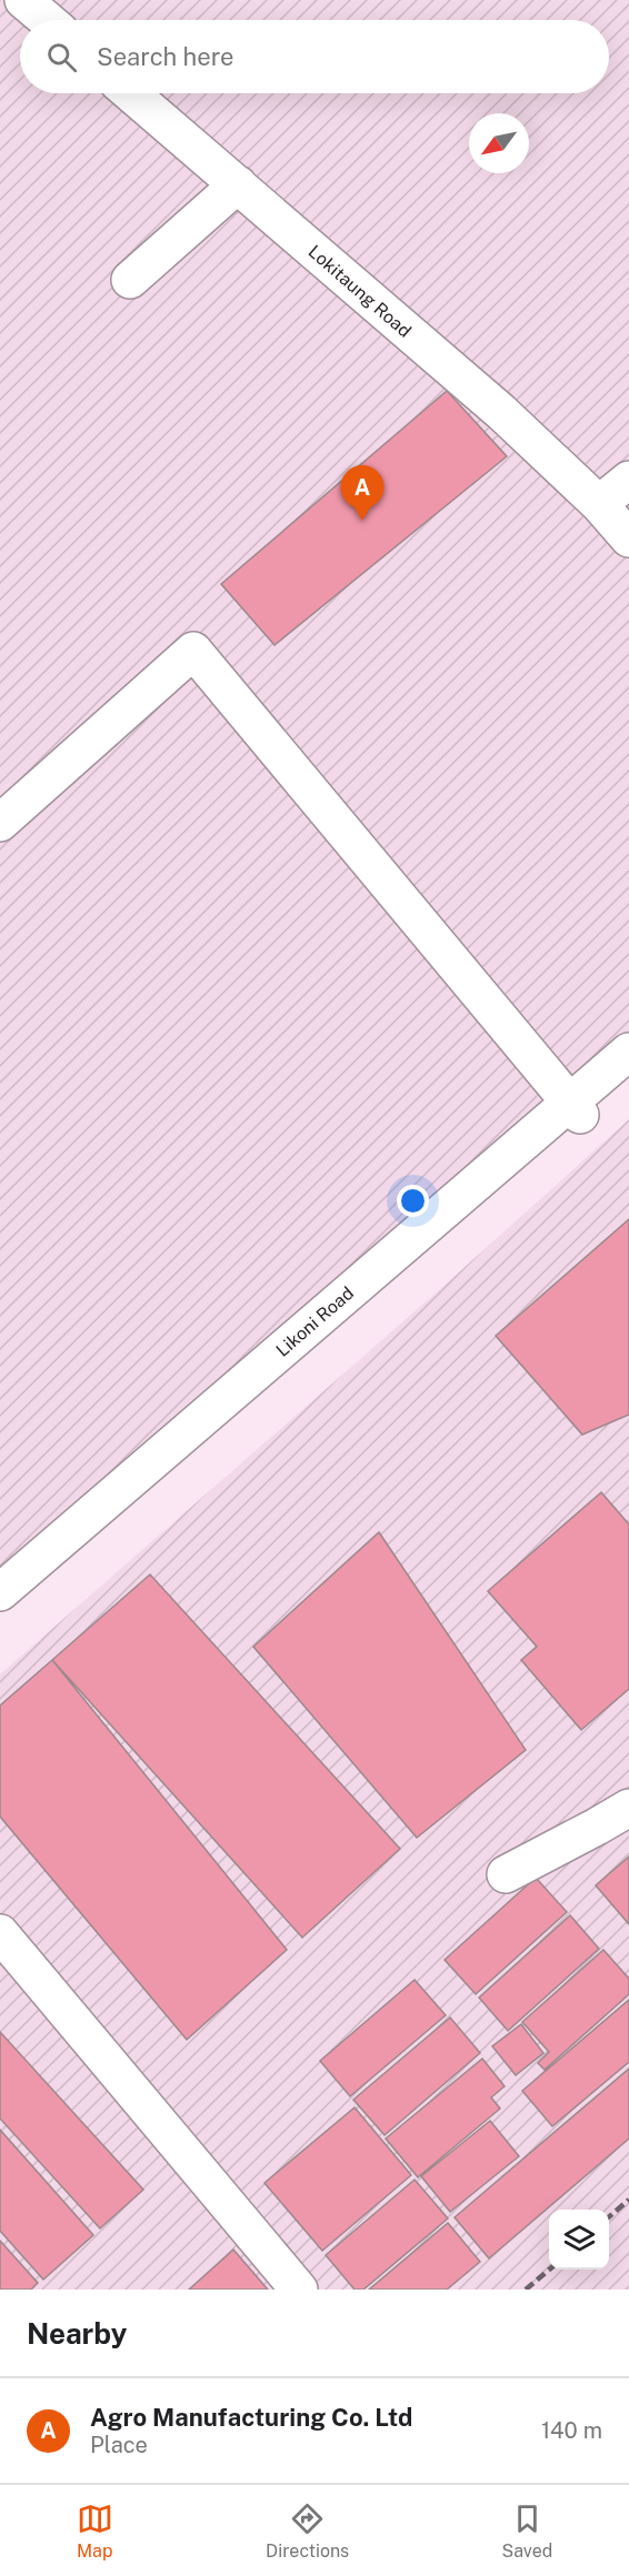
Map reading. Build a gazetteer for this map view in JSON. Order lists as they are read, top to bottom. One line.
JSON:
{"streets":{"street":["Lokitaung Road","Likoni Road"]},"north":"bottom left","page":{"search":"Search here","pins":"A","heading":"Nearby","list":[{"mark":"A","name":"Agro Manufacturing Co. Ltd","note":"Place","value":"140 m"}],"nav":["Map","Directions","Saved"]}}
